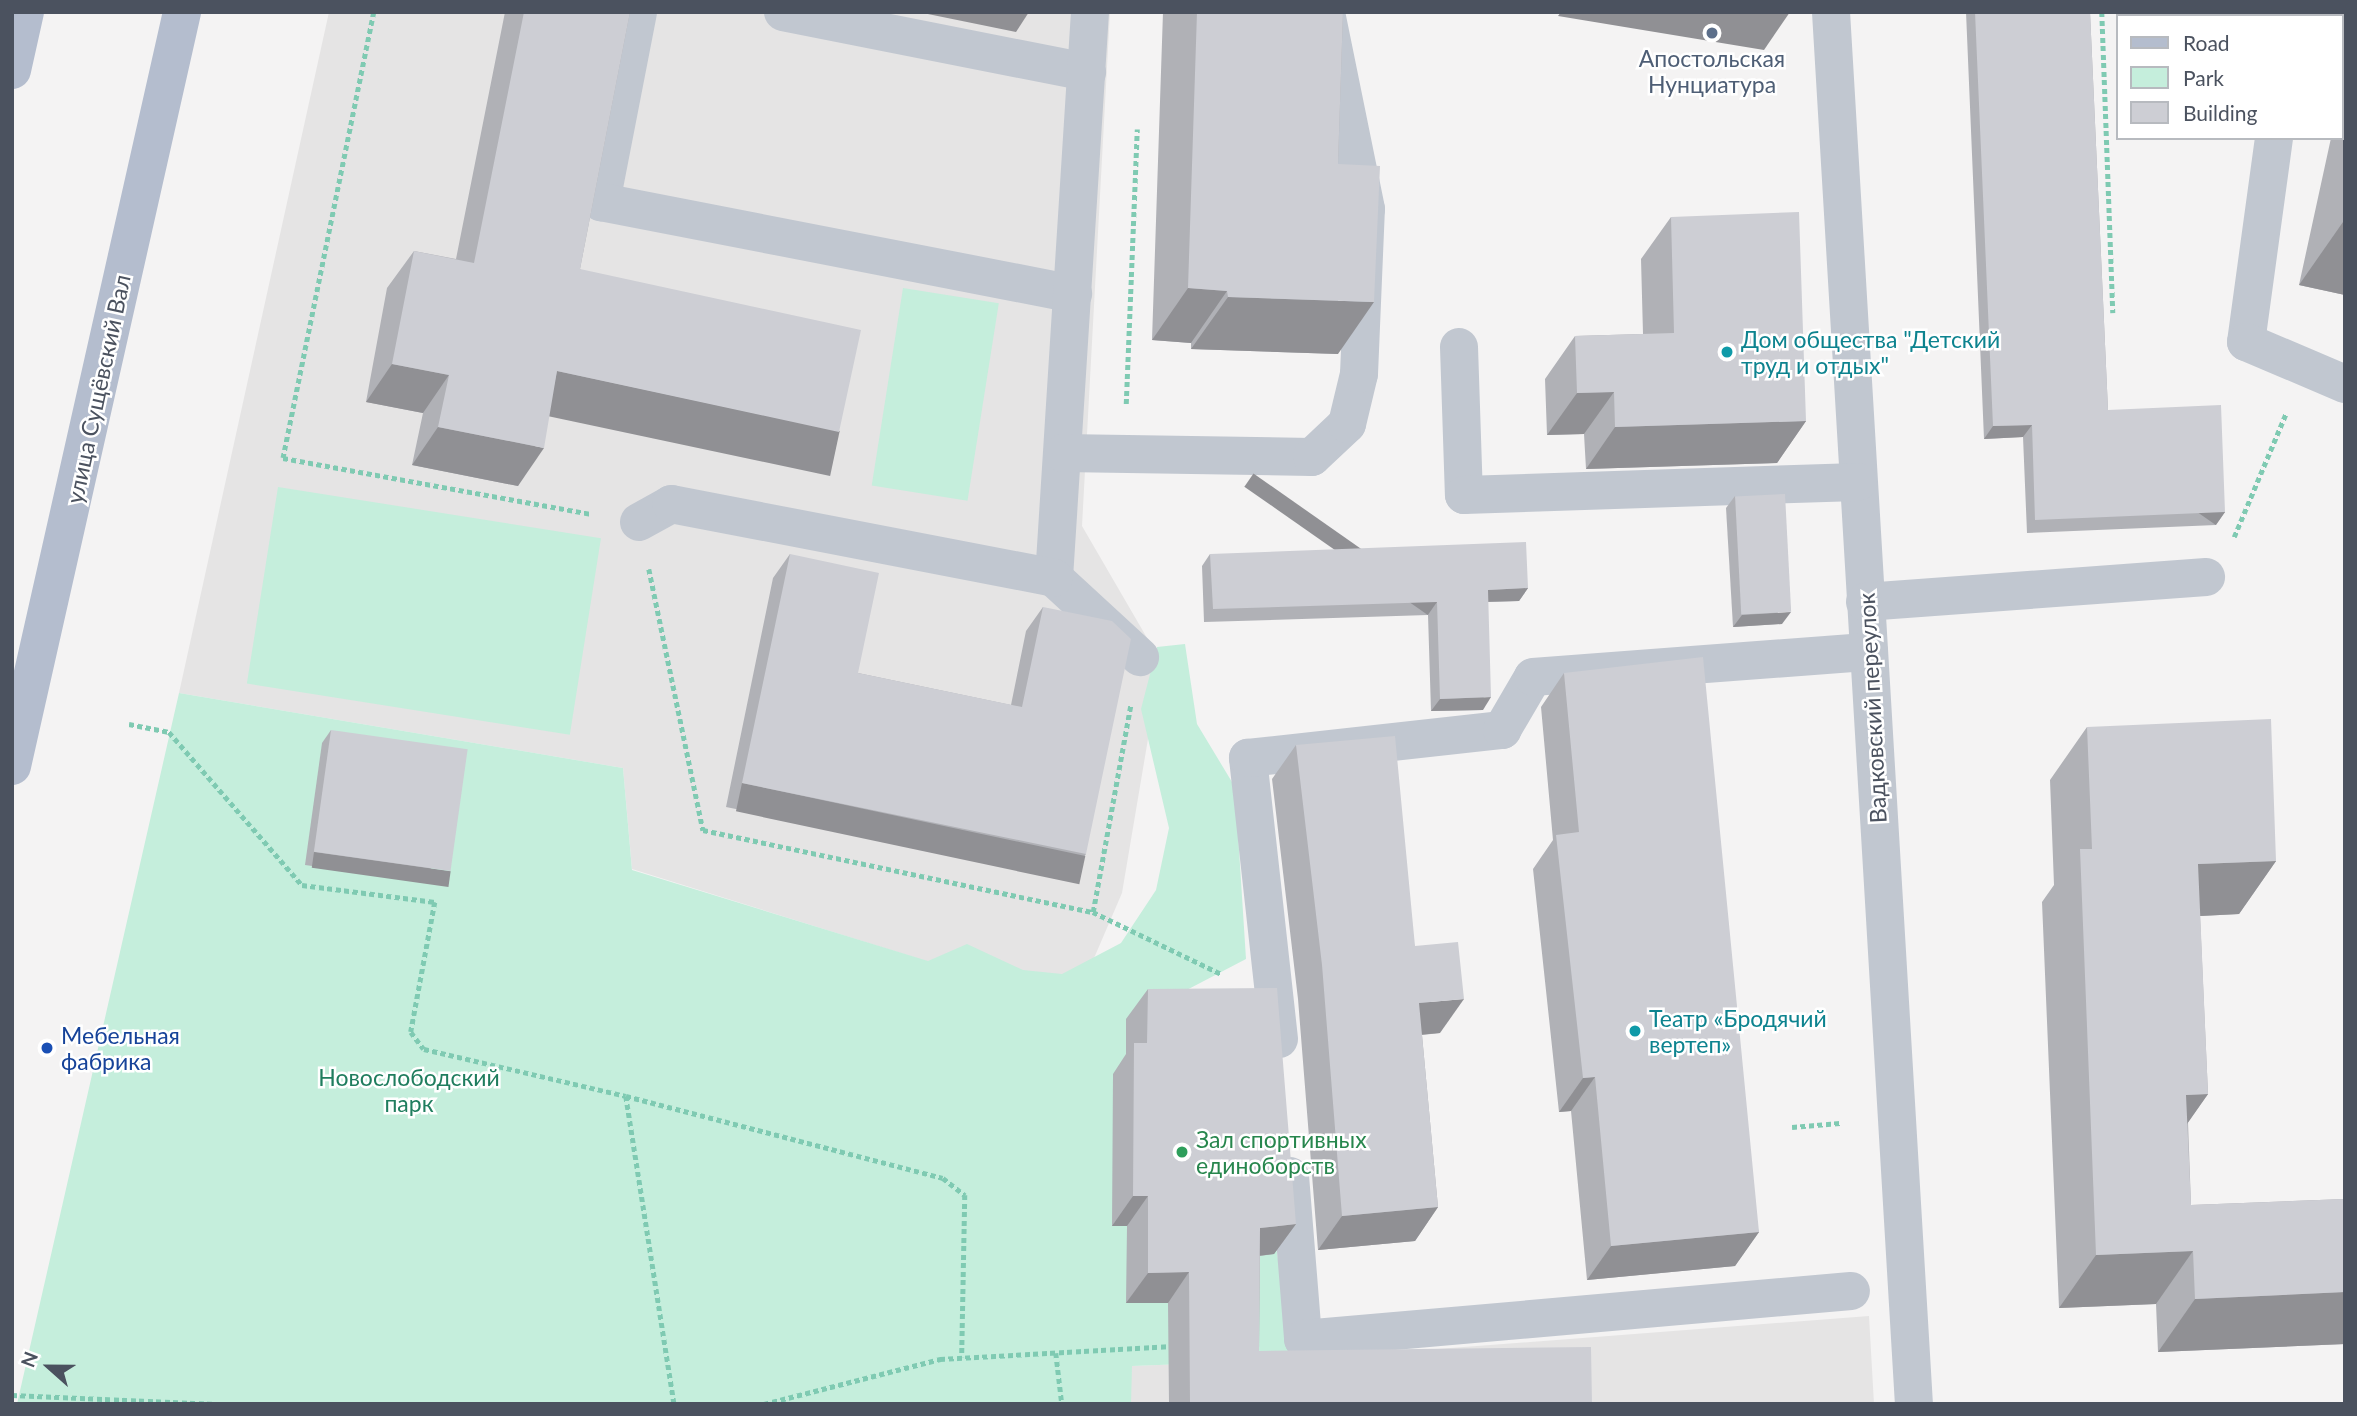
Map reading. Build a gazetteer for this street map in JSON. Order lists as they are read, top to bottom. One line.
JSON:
{"streets":{"main road":["улица Сущёвский Вал"],"street":["Вадковский переулок"]},"parks":["Новослободский парк"],"places":["Апостольская Нунциатура","Дом общества \"Детский труд и отдых\"","Театр «Бродячий вертеп»","Мебельная фабрика","Зал спортивных единоборств"],"legend":["Road","Park","Building"],"north":"left"}
